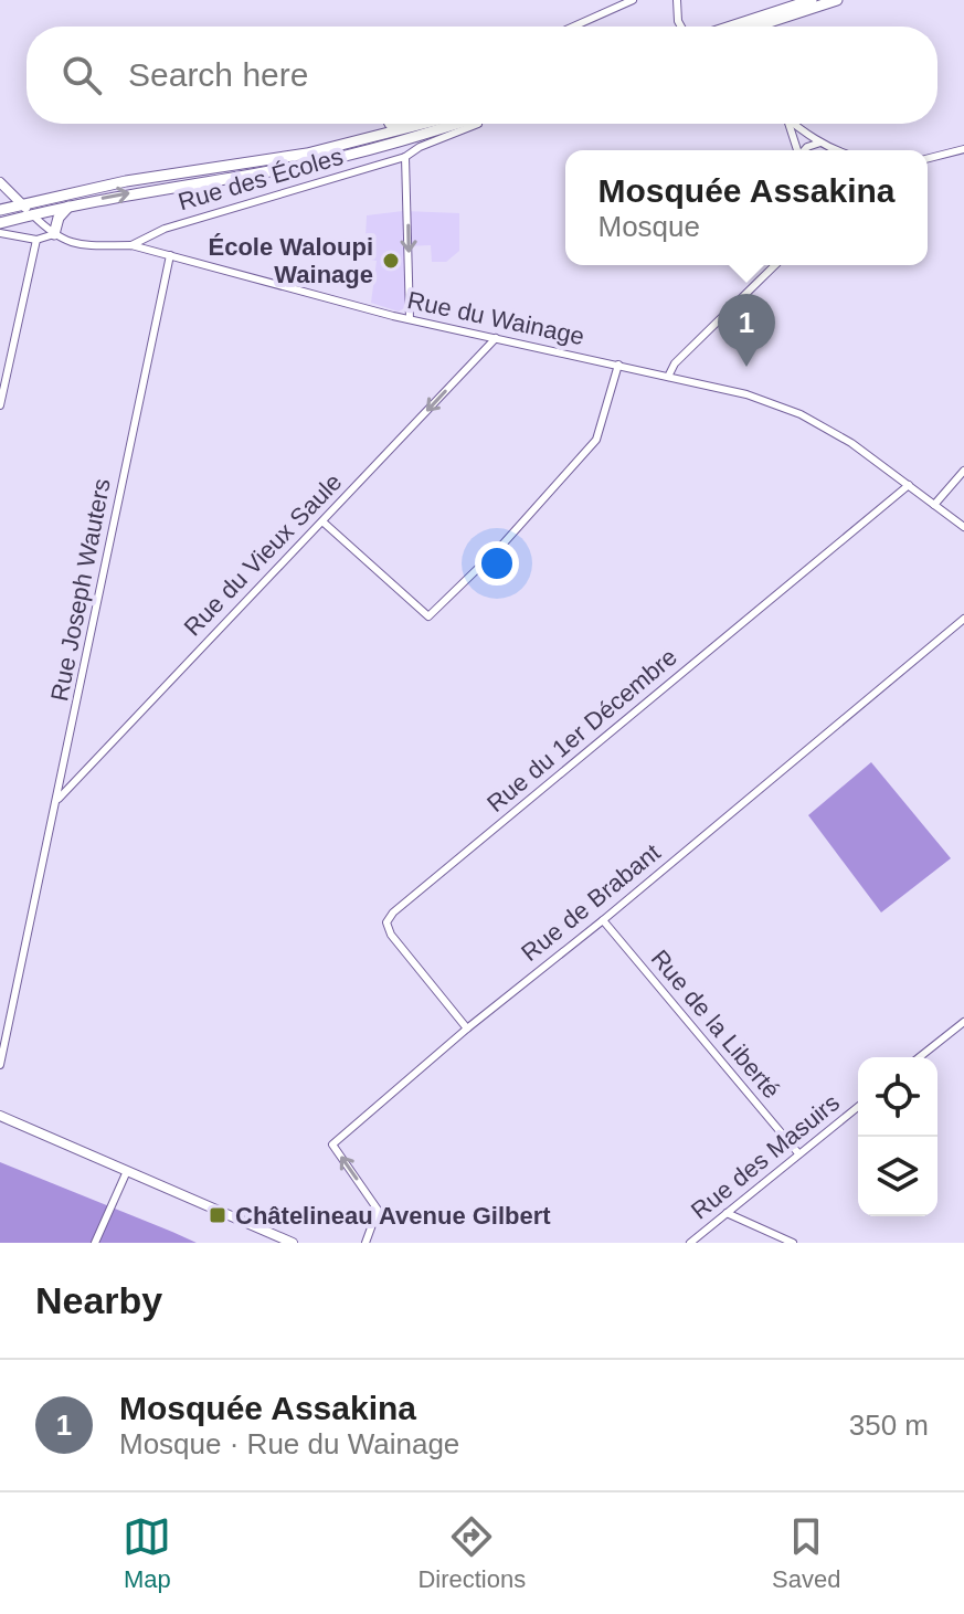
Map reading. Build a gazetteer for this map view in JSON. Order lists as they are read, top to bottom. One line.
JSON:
{"streets":{"street":["Rue des Écoles","Rue du Wainage","Rue du Vieux Saule","Rue Joseph Wauters","Rue du 1er Décembre","Rue de Brabant","Rue de la Liberté","Rue des Masuirs"]},"crossings":[["Rue des Écoles","Rue du Wainage"],["Rue du Wainage","Rue du Vieux Saule"],["Rue du Wainage","Rue Joseph Wauters"],["Rue du Wainage","Rue du 1er Décembre"],["Rue du Vieux Saule","Rue Joseph Wauters"],["Rue du 1er Décembre","Rue de Brabant"],["Rue de Brabant","Rue de la Liberté"],["Rue de la Liberté","Rue des Masuirs"]],"one_way":["Rue du Vieux Saule"],"places":{"other":["École Waloupi Wainage"],"transit":["Châtelineau Avenue Gilbert"]},"page":{"search":"Search here","popup":["Mosquée Assakina","Mosque"],"pins":"1","heading":"Nearby","list":[{"mark":"1","name":"Mosquée Assakina","note":"Mosque · Rue du Wainage","value":"350 m"}],"nav":["Map","Directions","Saved"]}}
